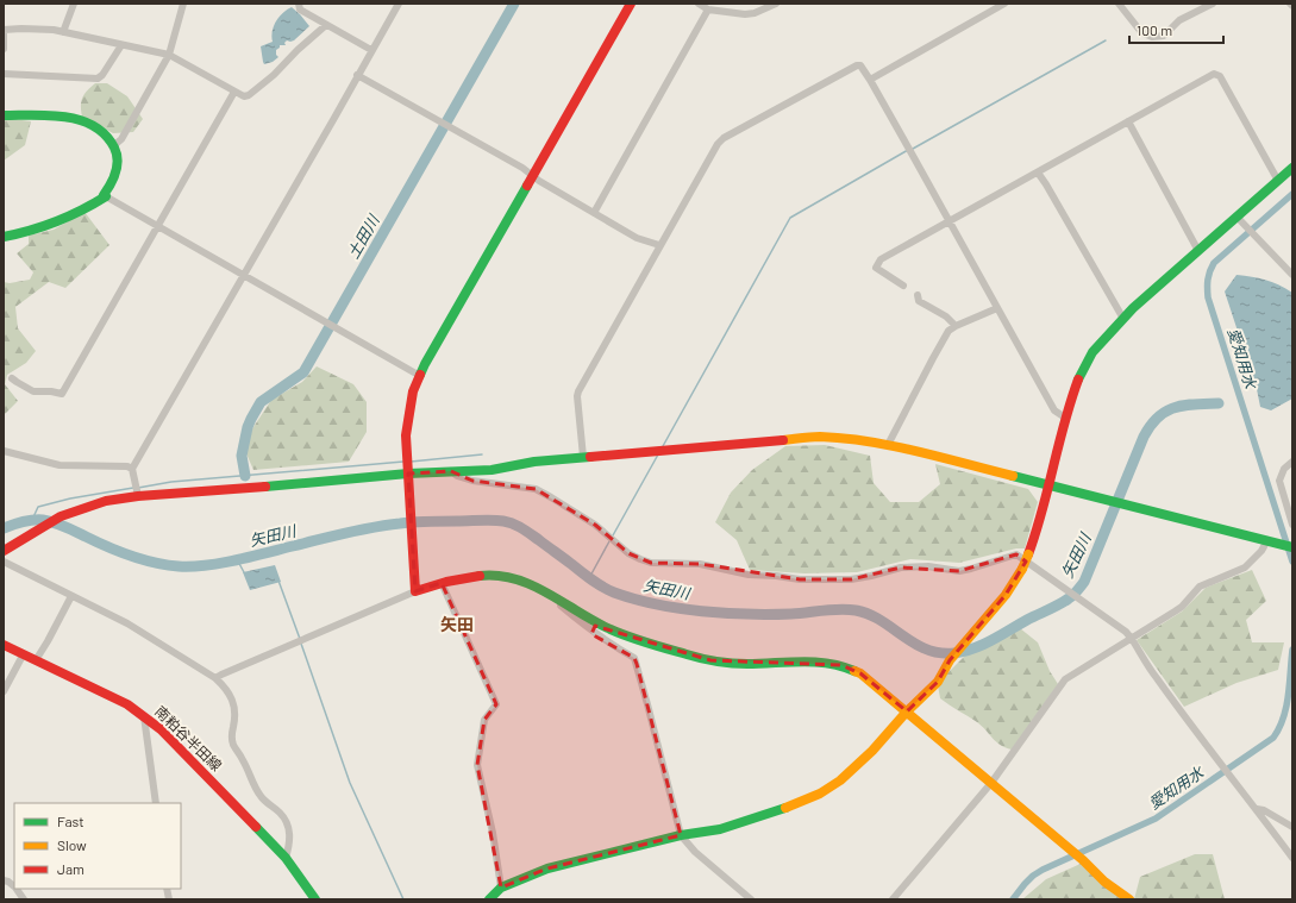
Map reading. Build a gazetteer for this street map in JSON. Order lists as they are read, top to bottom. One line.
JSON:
{"streets":{"street":["南粕谷半田線"]},"districts":["矢田"],"water":["土田川","愛知用水","矢田川"],"legend":["Fast","Slow","Jam"],"scale_bar":"100 m"}
